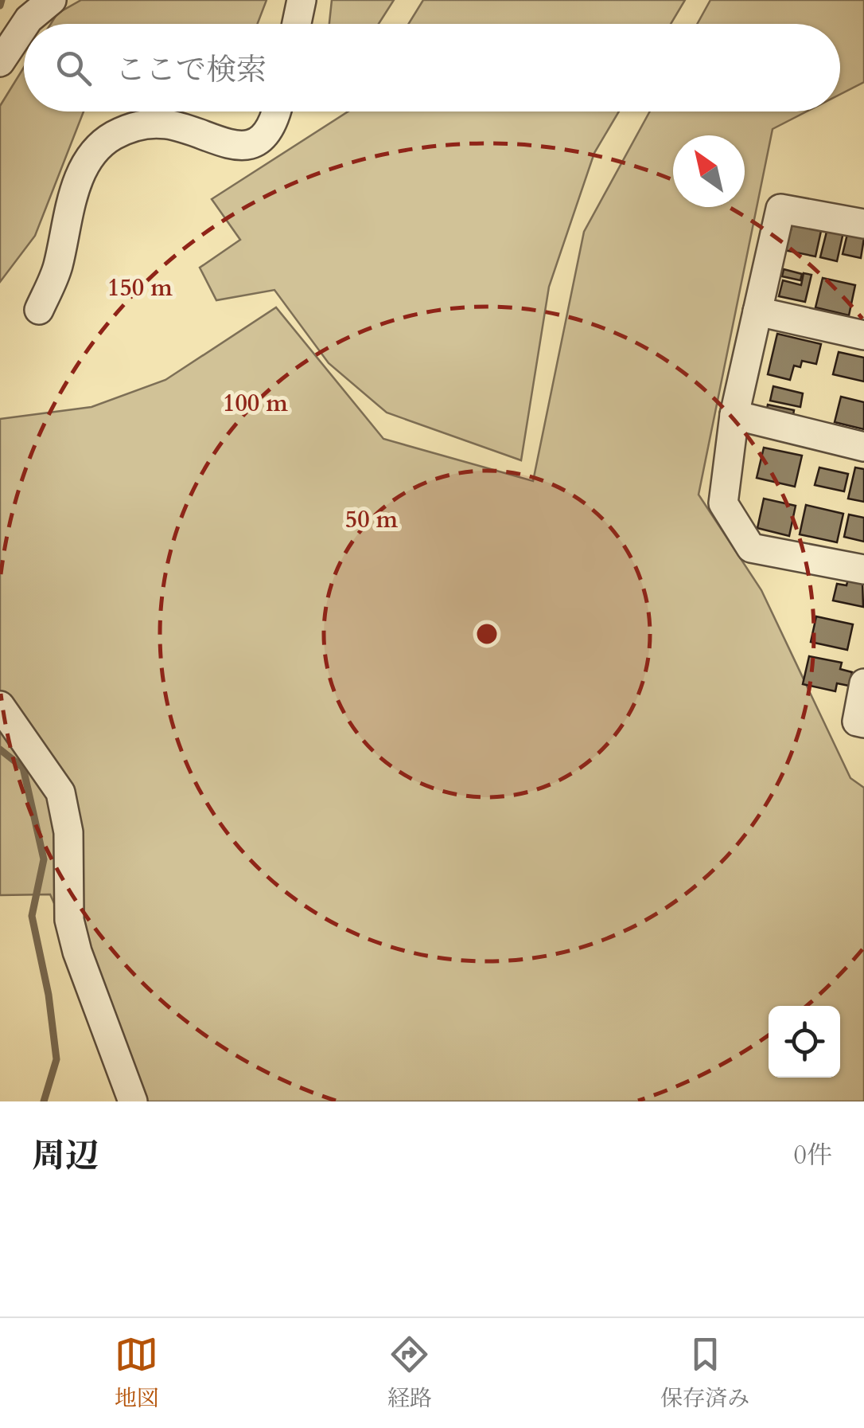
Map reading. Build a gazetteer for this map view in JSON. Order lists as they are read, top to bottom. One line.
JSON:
{"north":"top left","page":{"search":"ここで検索","heading":["周辺","0件"],"nav":["地図","経路","保存済み"]},"rings":["150 m","100 m","50 m"]}
